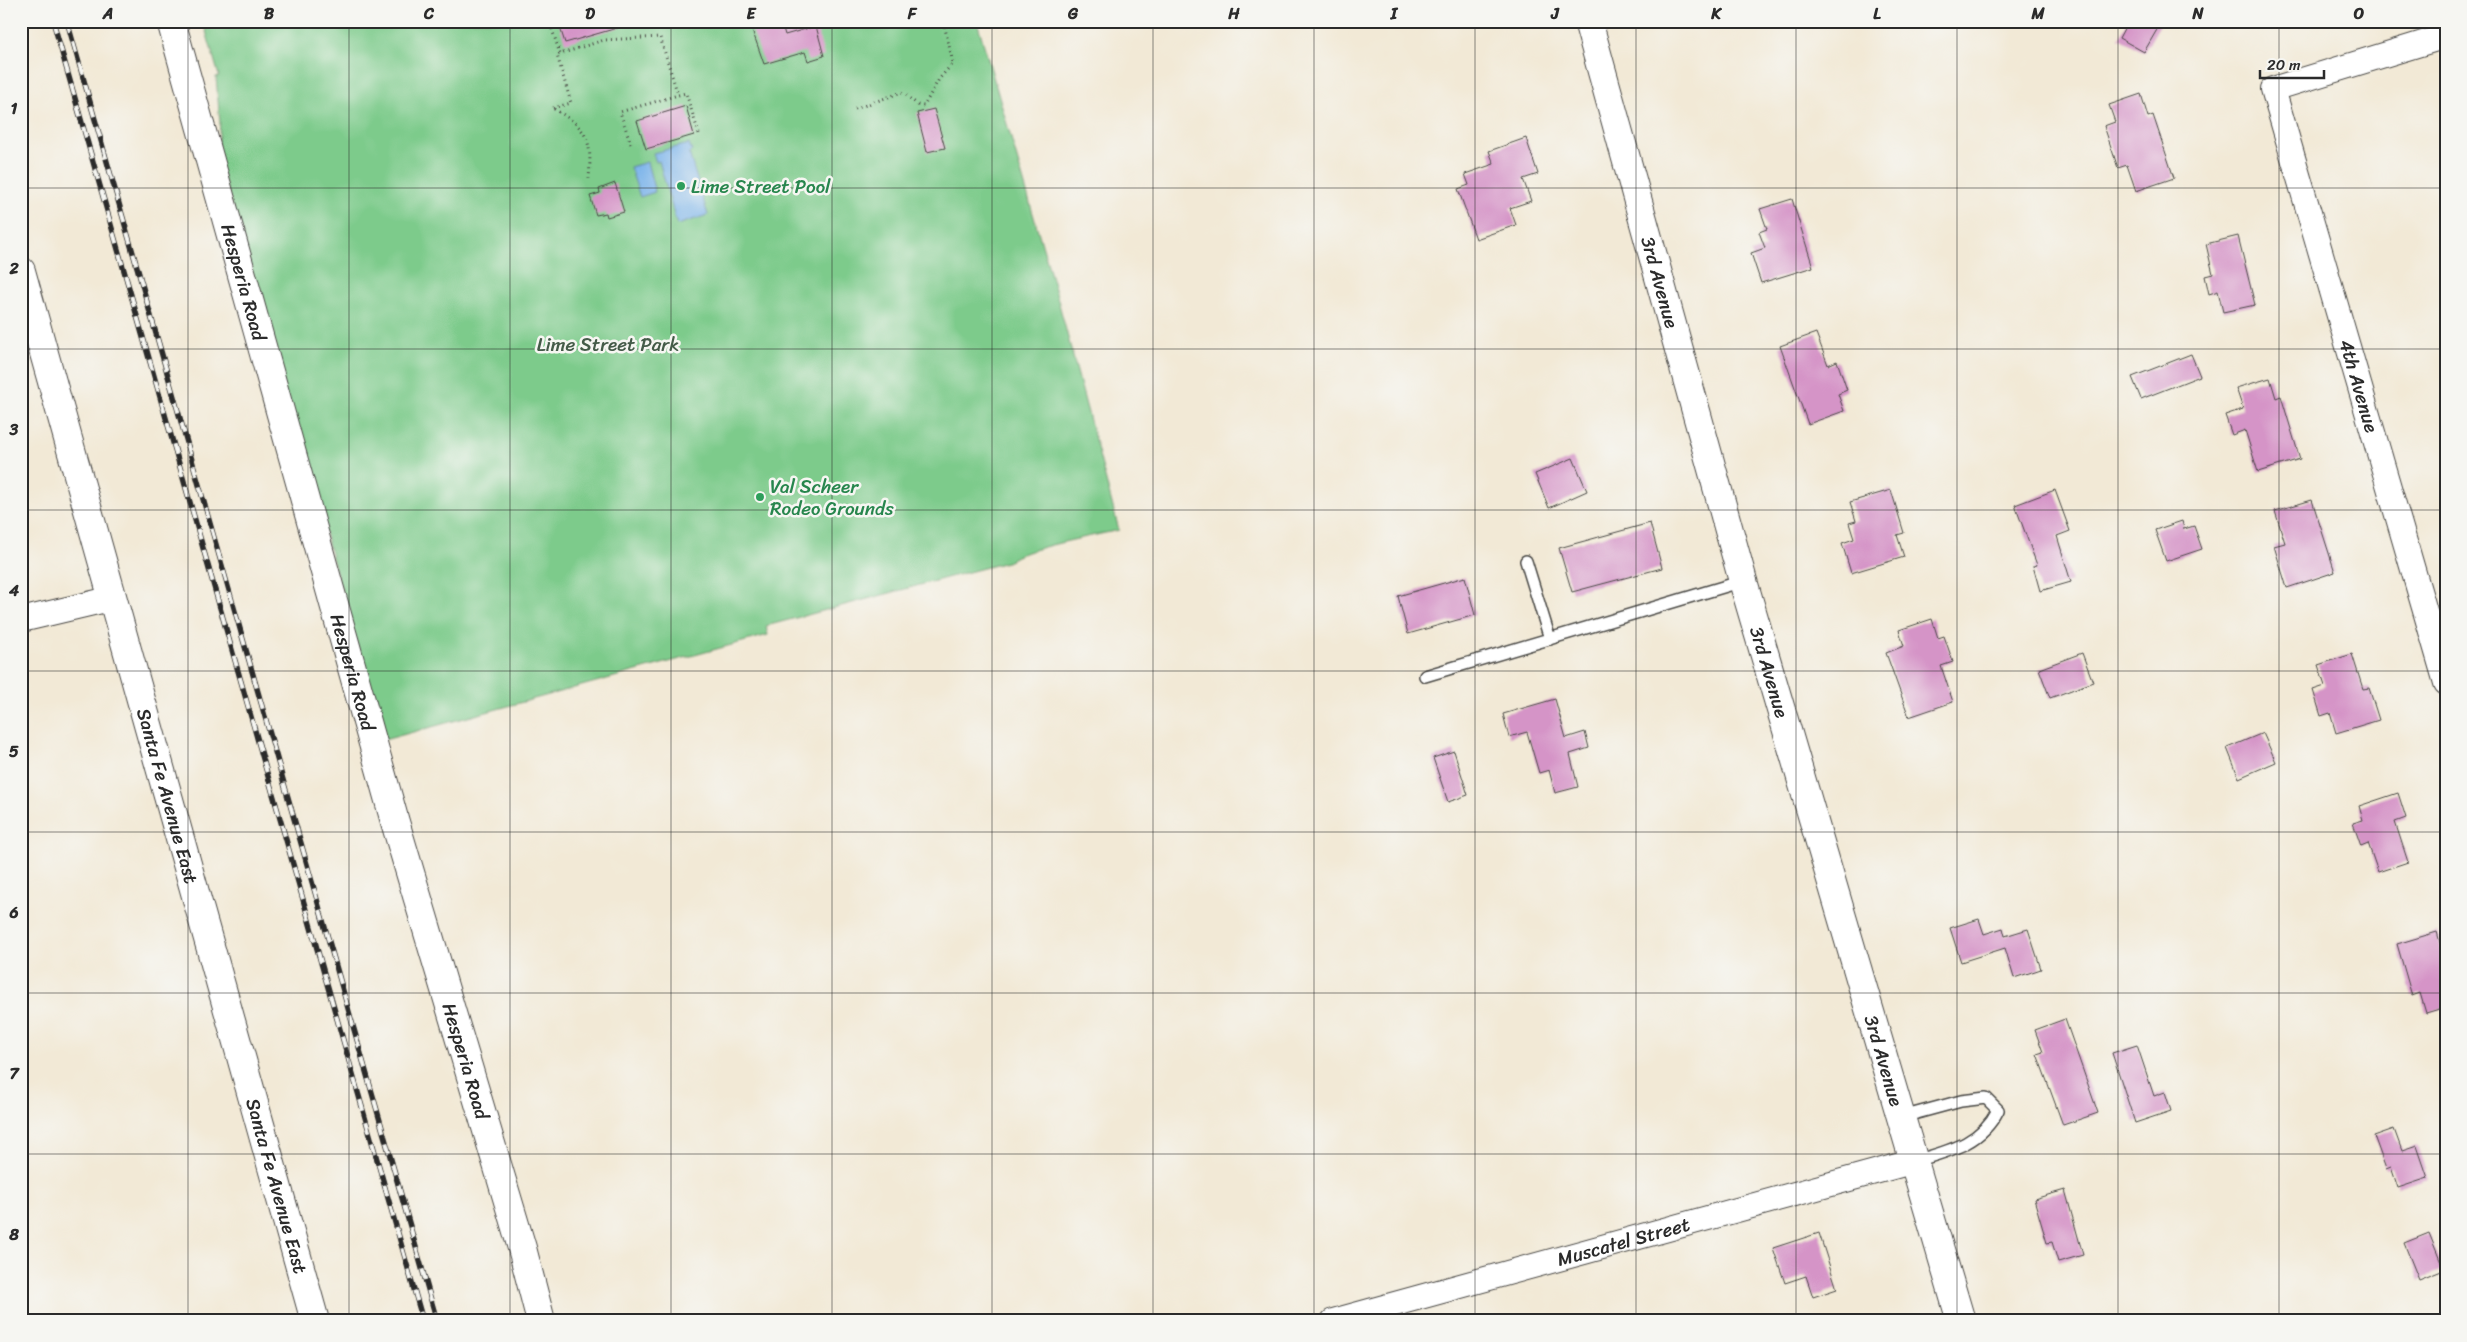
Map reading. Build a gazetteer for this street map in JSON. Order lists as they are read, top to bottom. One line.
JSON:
{"streets":{"street":["Hesperia Road","3rd Avenue","4th Avenue","Santa Fe Avenue East","Muscatel Street"]},"crossings":[["3rd Avenue","Muscatel Street"]],"parks":["Lime Street Park"],"places":["Lime Street Pool","Val Scheer Rodeo Grounds"],"scale_bar":"20 m","grid":{"columns":["A","B","C","D","E","F","G","H","I","J","K","L","M","N","O"],"rows":["1","2","3","4","5","6","7","8"]}}
